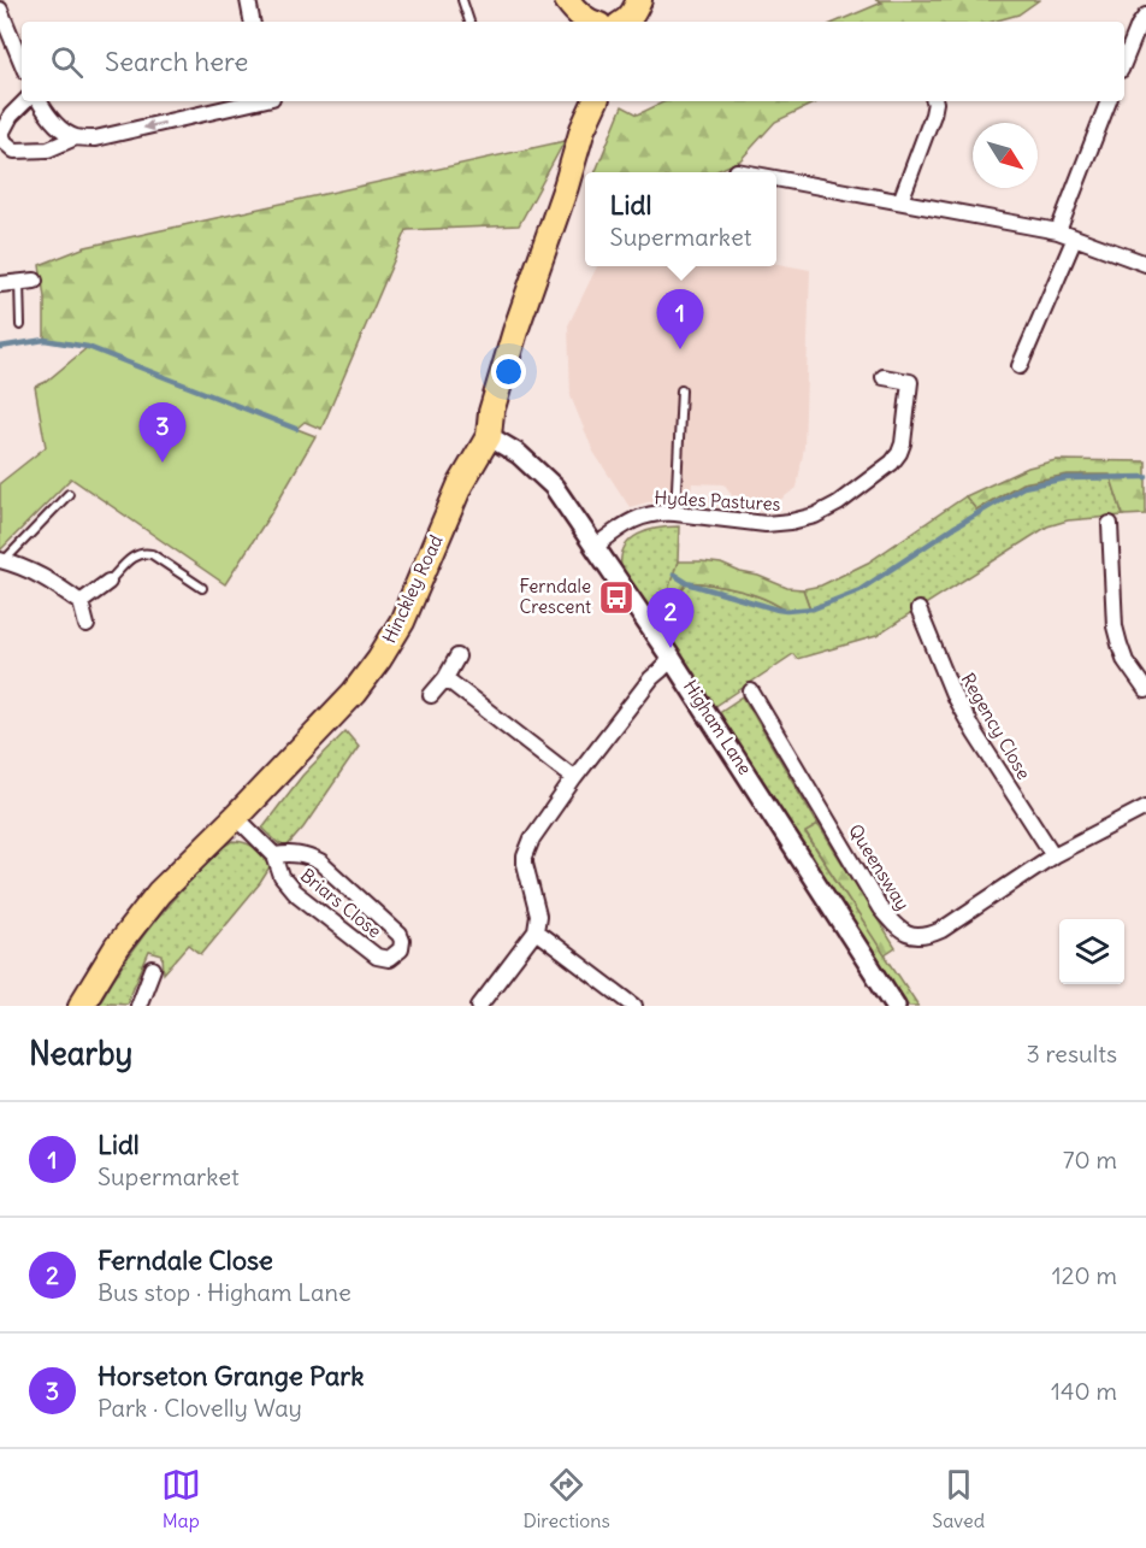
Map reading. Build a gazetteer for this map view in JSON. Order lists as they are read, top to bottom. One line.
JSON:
{"streets":{"main road":["Hinckley Road"],"street":["Hydes Pastures","Regency Close","Higham Lane","Queensway","Briars Close"]},"crossings":[["Hydes Pastures","Higham Lane"],["Hinckley Road","Higham Lane"],["Hinckley Road","Briars Close"],["Regency Close","Queensway"]],"places":{"bus stop":["Ferndale Crescent"]},"north":"bottom right","page":{"search":"Search here","popup":["Lidl","Supermarket"],"pins":["1","3","2"],"heading":["Nearby","3 results"],"list":[{"mark":"1","name":"Lidl","note":"Supermarket","value":"70 m"},{"mark":"2","name":"Ferndale Close","note":"Bus stop · Higham Lane","value":"120 m"},{"mark":"3","name":"Horseton Grange Park","note":"Park · Clovelly Way","value":"140 m"}],"nav":["Map","Directions","Saved"]}}
